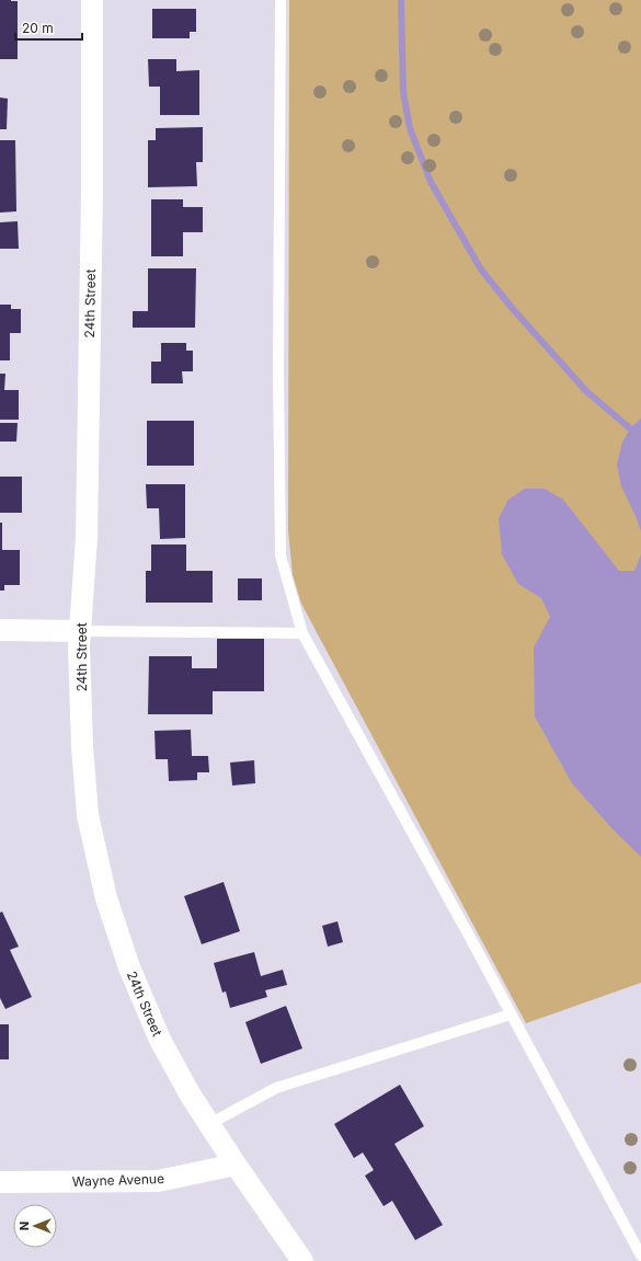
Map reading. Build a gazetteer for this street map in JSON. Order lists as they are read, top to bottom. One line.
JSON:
{"streets":{"street":["24th Street","Wayne Avenue"]},"crossings":[["24th Street","Wayne Avenue"]],"scale_bar":"20 m","north":"left"}
